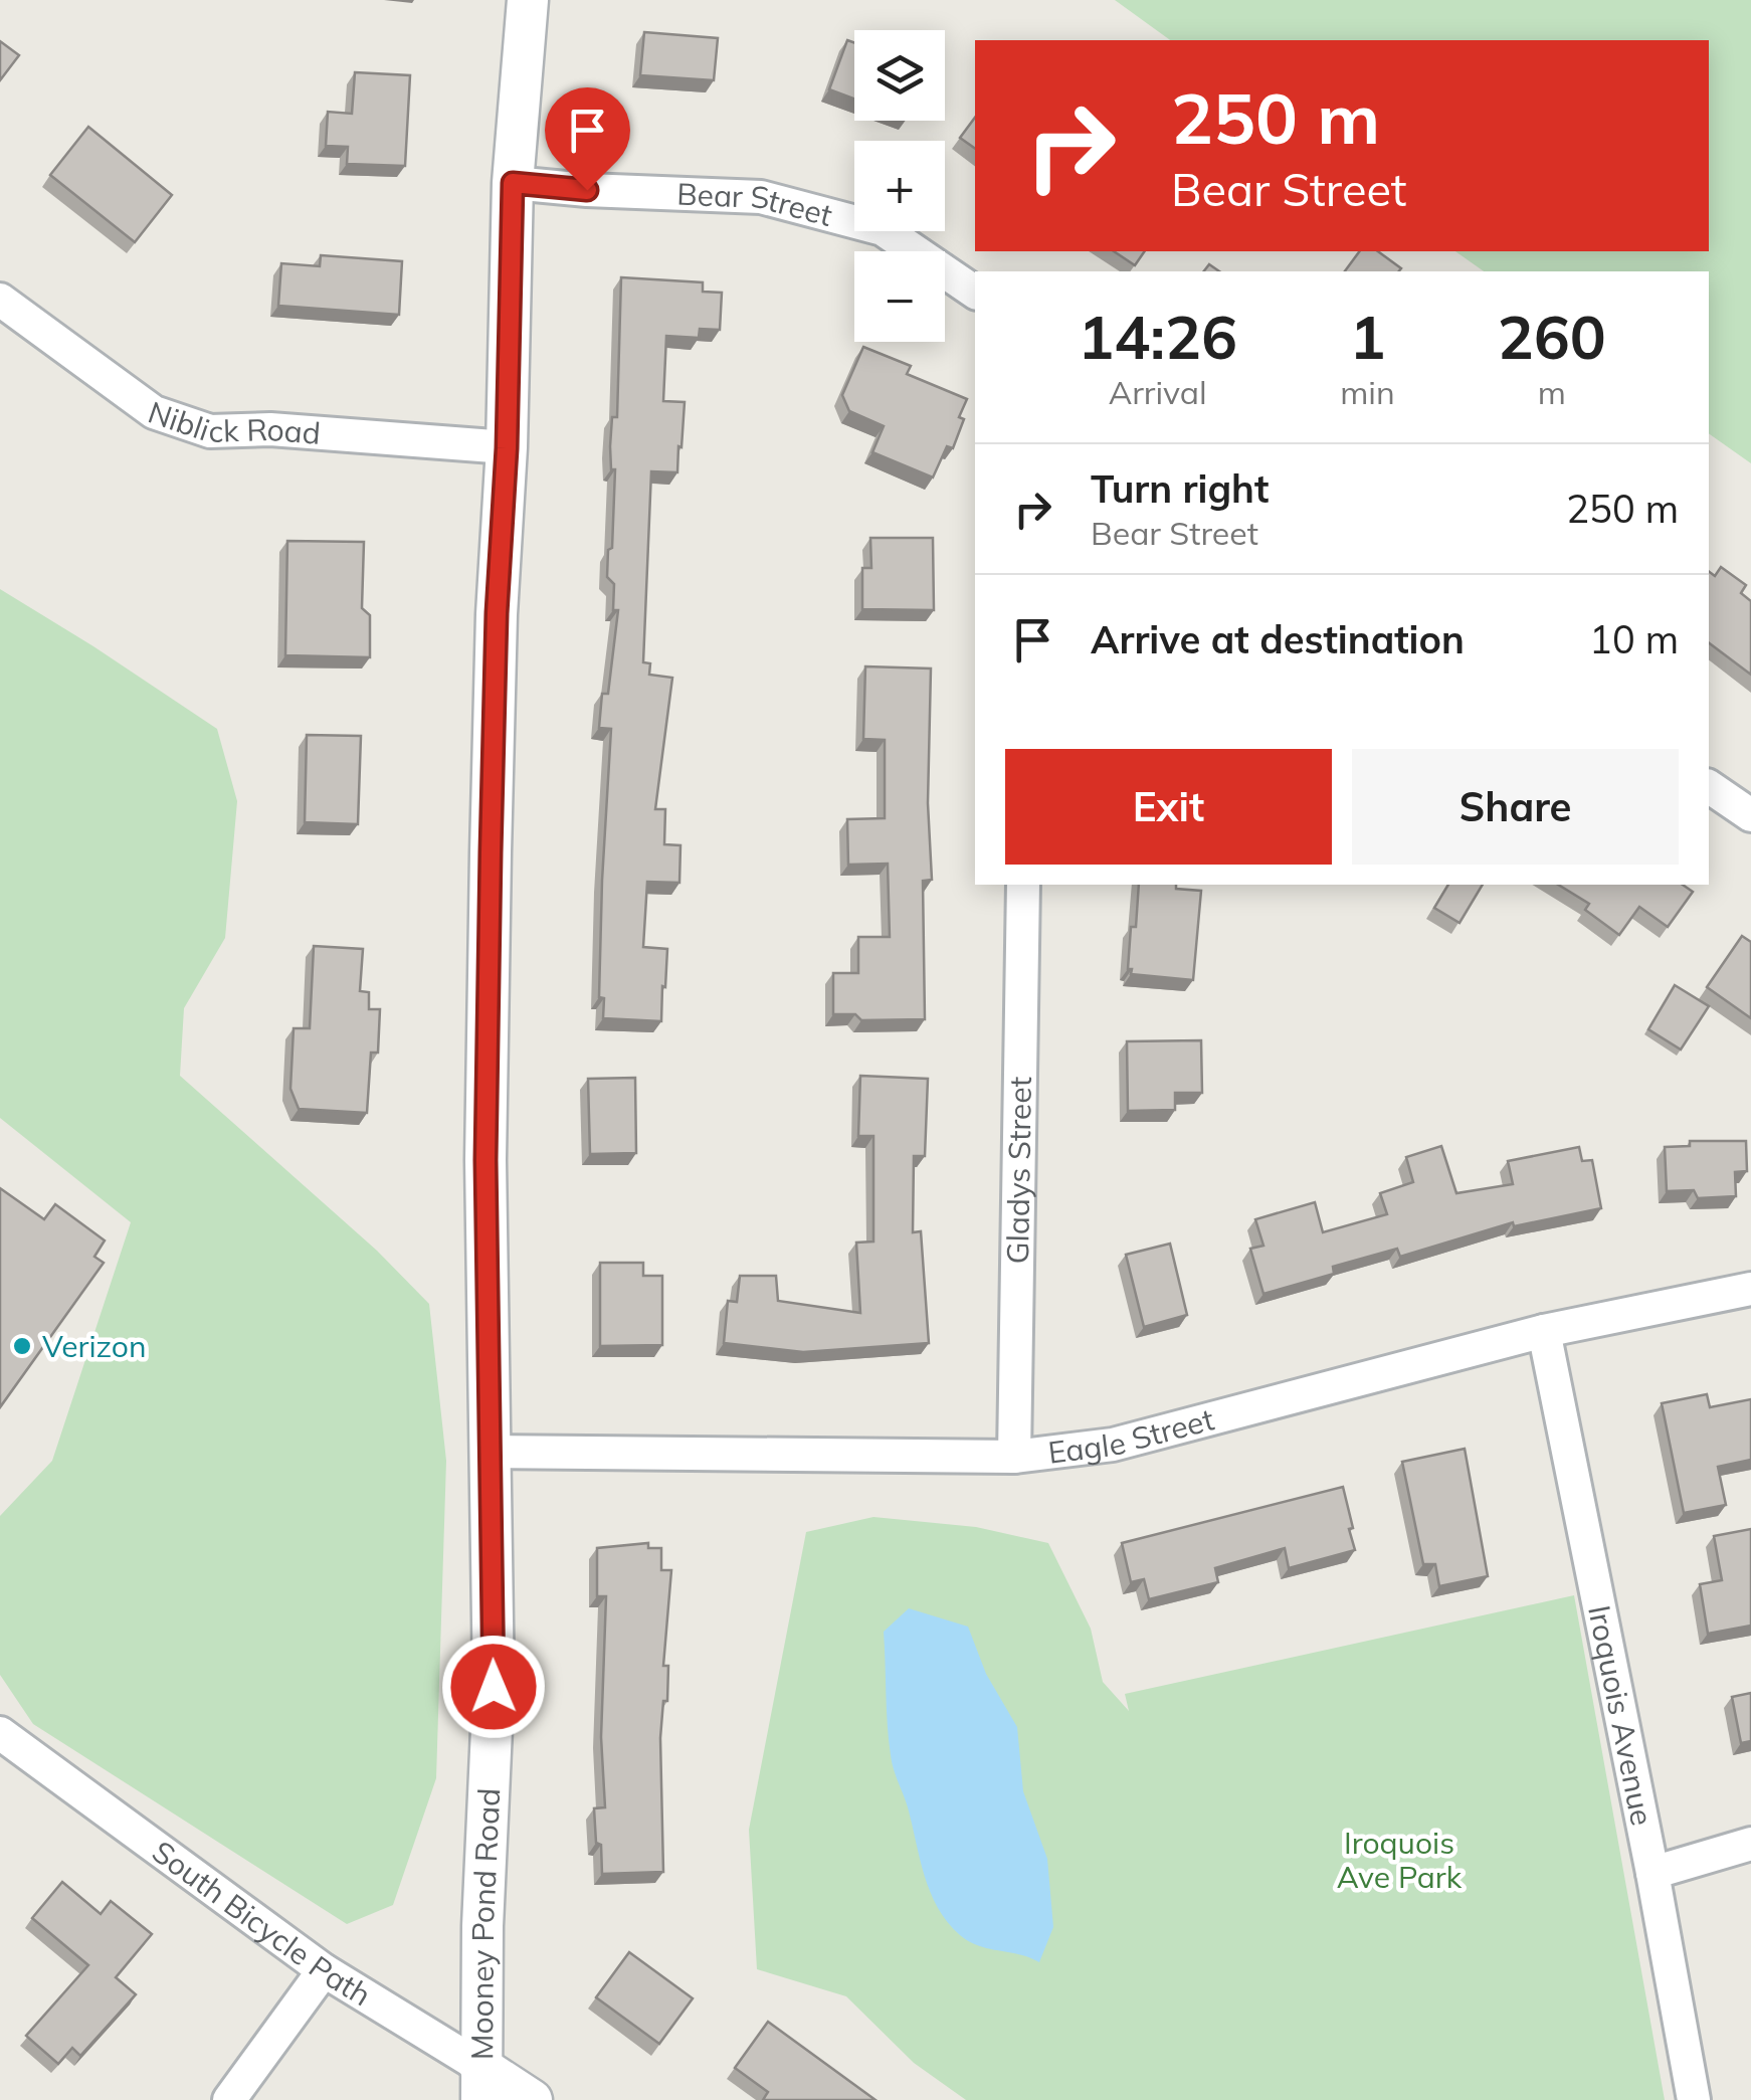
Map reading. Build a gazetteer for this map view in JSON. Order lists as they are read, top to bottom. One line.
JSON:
{"streets":{"street":["Bear Street","Niblick Road","Gladys Street","Eagle Street","Iroquois Avenue","South Bicycle Path","Mooney Pond Road"]},"crossings":[["Bear Street","Mooney Pond Road"],["Niblick Road","Mooney Pond Road"],["Gladys Street","Eagle Street"],["Eagle Street","Iroquois Avenue"],["Eagle Street","Mooney Pond Road"],["South Bicycle Path","Mooney Pond Road"]],"parks":["Iroquois Ave Park"],"places":["Verizon"],"page":{"map_buttons":["+","−"],"turn":["250 m","Bear Street"],"eta":["14:26","Arrival","1","min","260","m"],"list":[{"name":"Turn right","note":"Bear Street","value":"250 m"},{"name":"Arrive at destination","value":"10 m"}],"buttons":["Exit","Share"]}}
